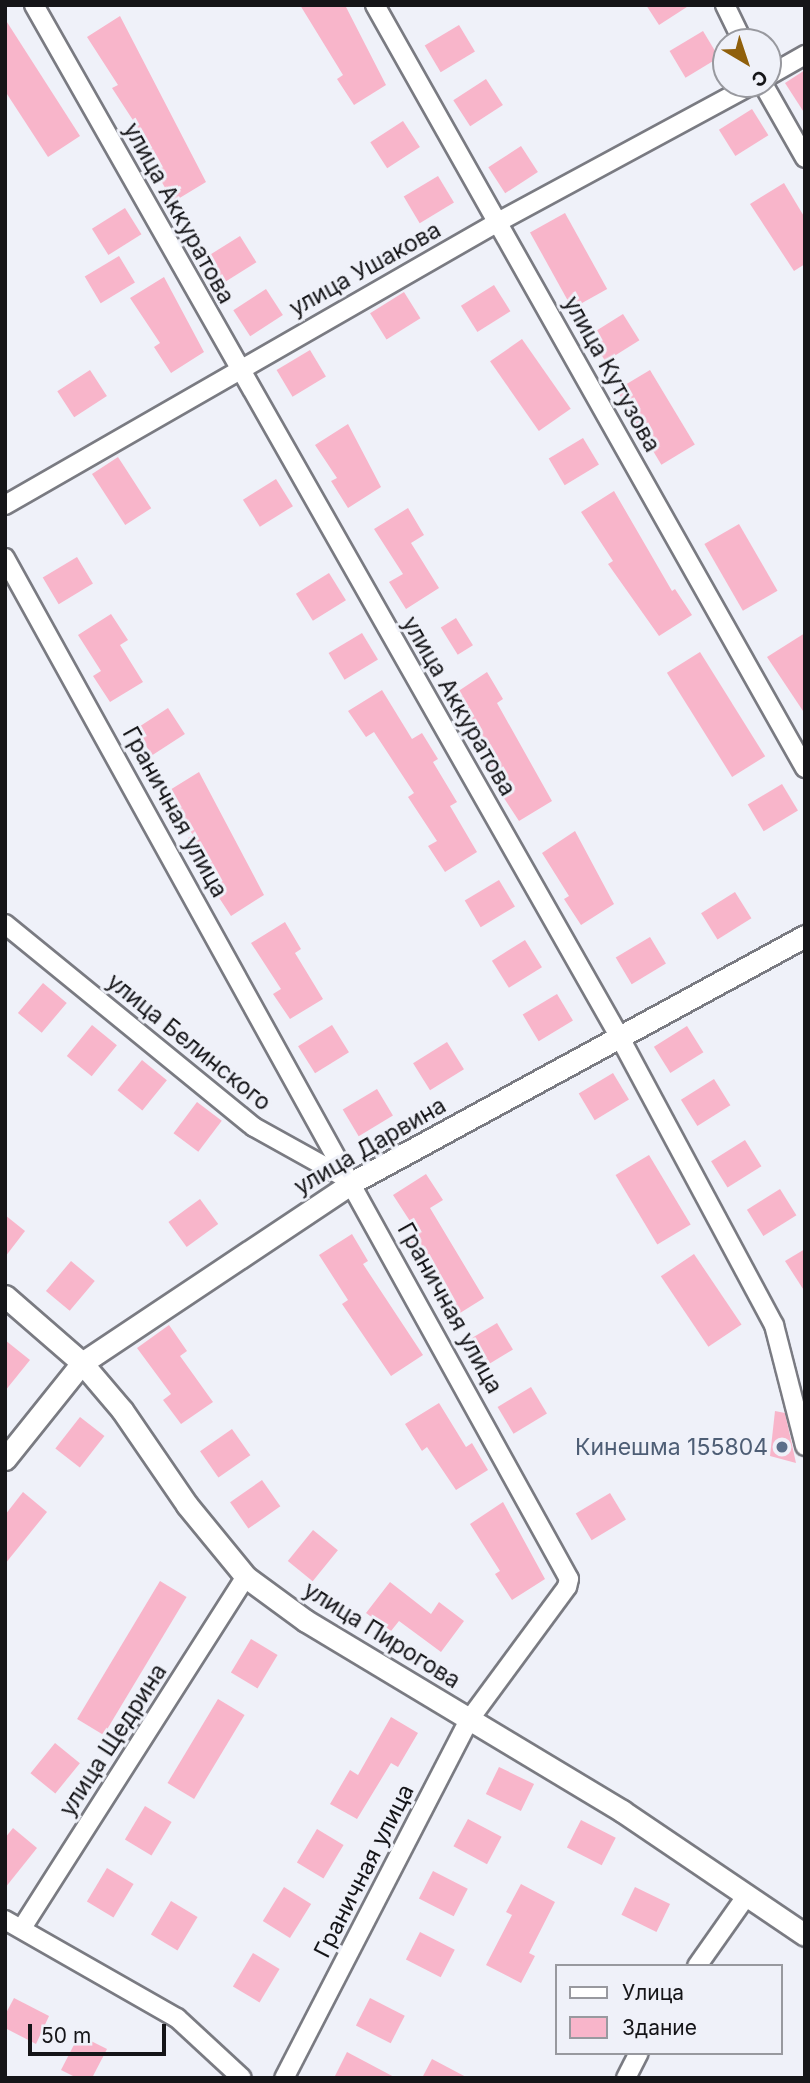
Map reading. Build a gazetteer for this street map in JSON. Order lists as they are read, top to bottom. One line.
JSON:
{"streets":{"street":["улица Аккуратова","улица Ушакова","улица Кутузова","Граничная улица","улица Белинского","улица Дарвина","улица Пирогова","улица Щедрина"]},"crossings":[["улица Аккуратова","улица Ушакова"],["улица Аккуратова","улица Дарвина"],["улица Ушакова","улица Кутузова"],["Граничная улица","улица Белинского"],["Граничная улица","улица Дарвина"],["Граничная улица","улица Пирогова"],["улица Белинского","улица Дарвина"],["улица Дарвина","улица Пирогова"],["улица Пирогова","улица Щедрина"]],"places":["Кинешма 155804"],"legend":["Улица","Здание"],"scale_bar":"50 m","north":"bottom right"}
